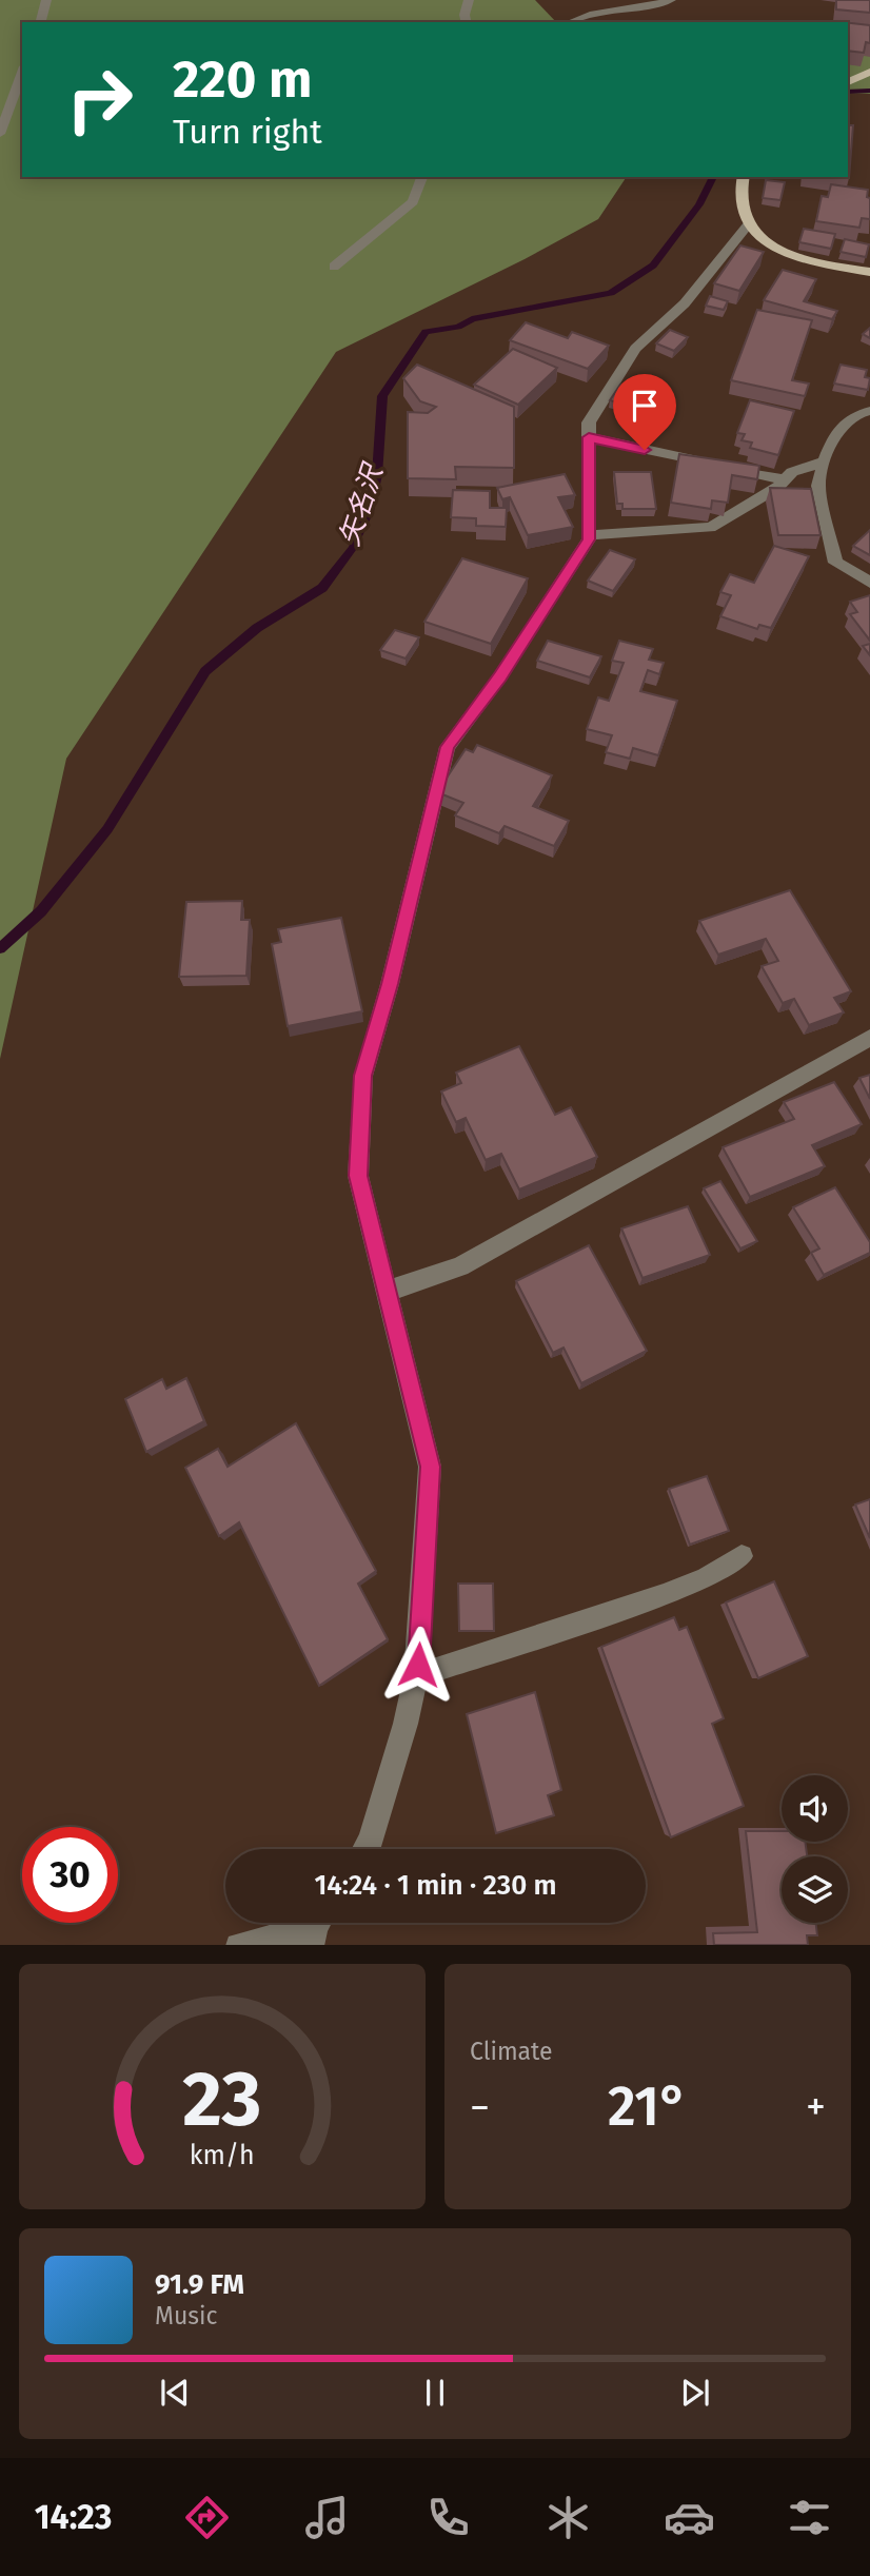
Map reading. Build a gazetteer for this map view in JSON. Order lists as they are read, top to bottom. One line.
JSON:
{"water":["矢名沢"],"page":{"turn":["220 m","Turn right"],"limit":"30","trip":"14:24 · 1 min · 230 m","tile":"Climate","heat":["−","21°","+"],"song":["91.9 FM","Music"],"tabs":"14:23","gauge":["23","km/h"]}}
